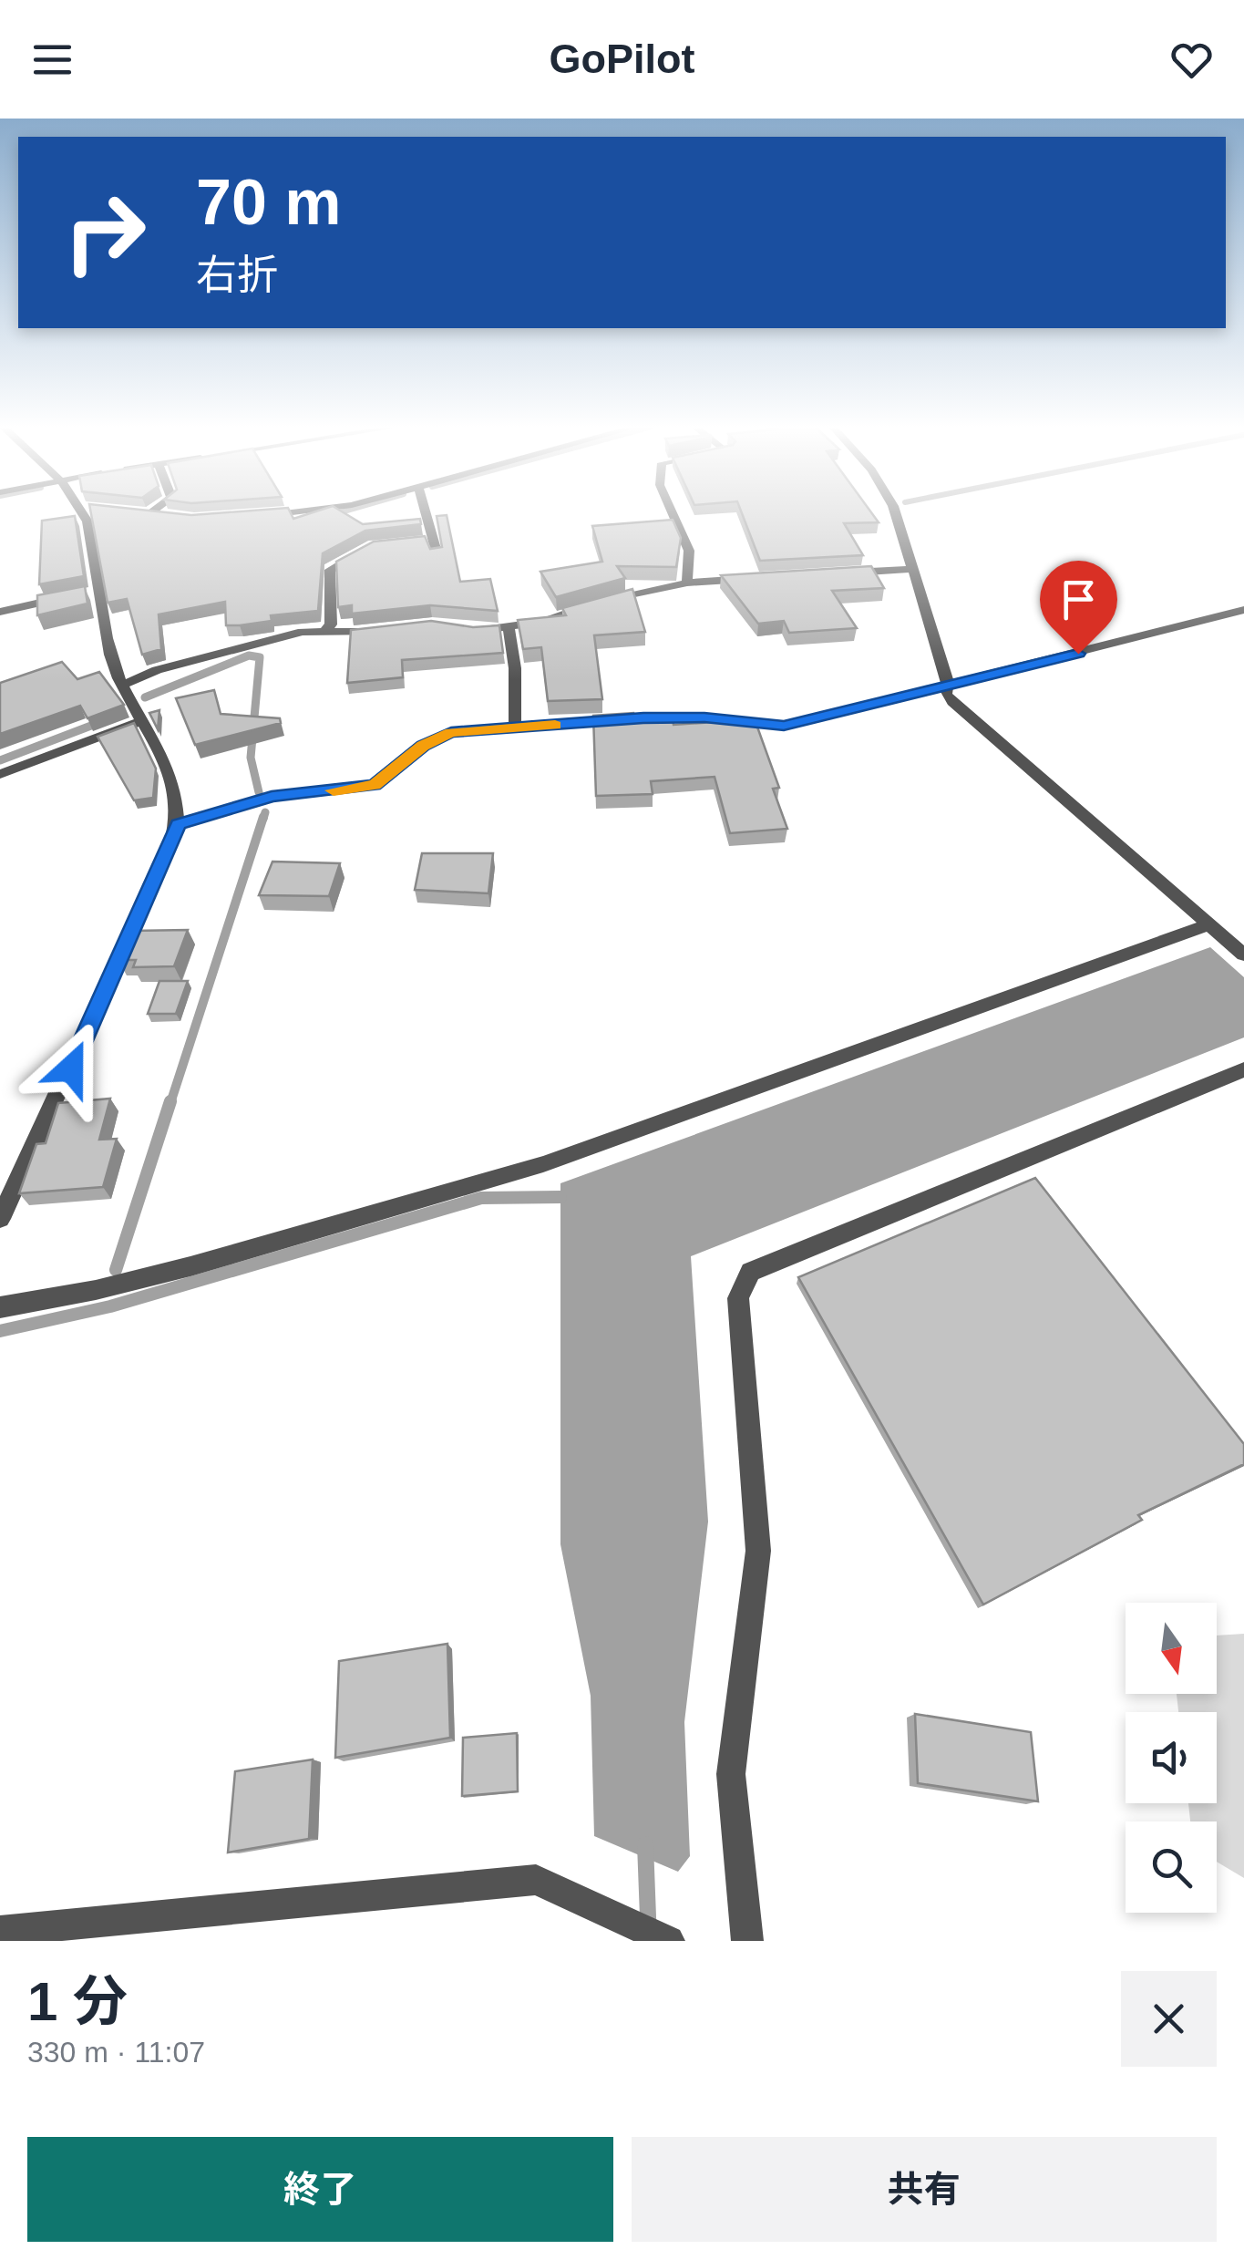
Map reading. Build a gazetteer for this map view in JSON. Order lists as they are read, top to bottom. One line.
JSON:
{"north":"bottom","page":{"header":"GoPilot","turn":["70 m","右折"],"heading":["1 分","330 m · 11:07"],"buttons":["終了","共有"]}}
